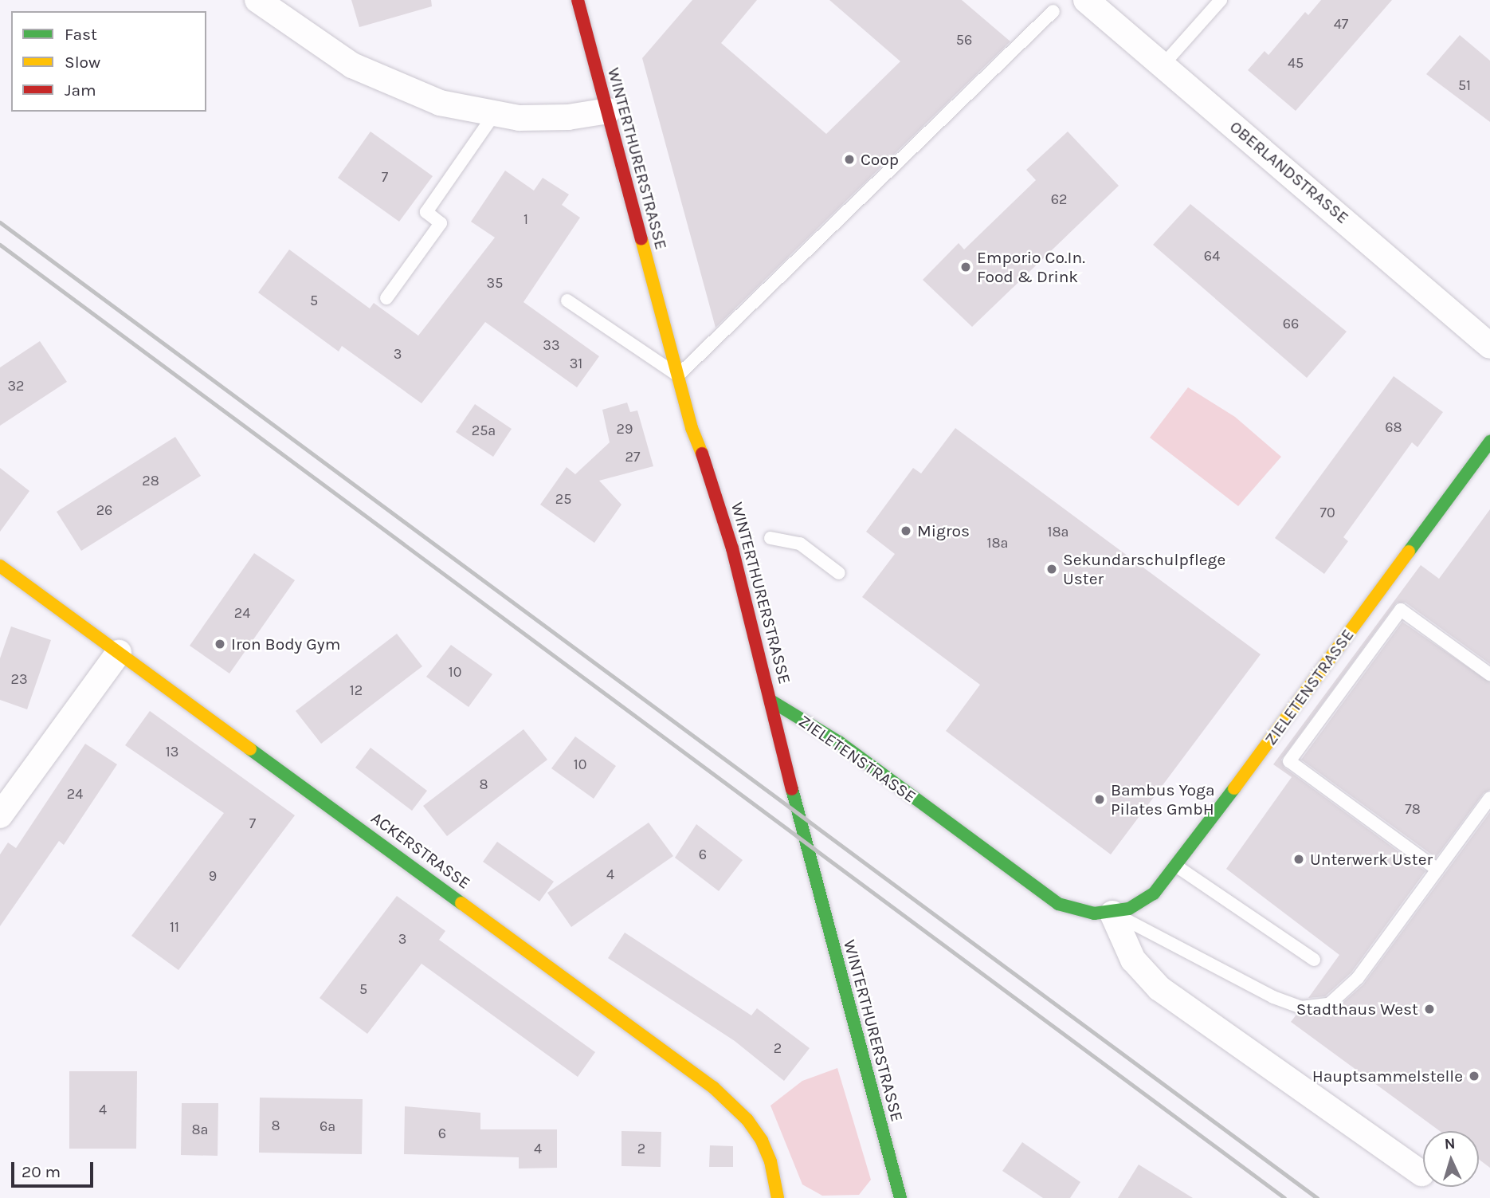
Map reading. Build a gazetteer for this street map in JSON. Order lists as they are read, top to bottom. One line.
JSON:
{"streets":{"street":["WINTERTHURERSTRASSE","OBERLANDSTRASSE","ZIELETENSTRASSE","ACKERSTRASSE"]},"crossings":[["WINTERTHURERSTRASSE","ZIELETENSTRASSE"]],"places":["Coop","Emporio Co.In. Food & Drink","Migros","Sekundarschulpflege Uster","Iron Body Gym","Bambus Yoga Pilates GmbH","Unterwerk Uster","Stadthaus West","Hauptsammelstelle"],"house_numbers":["47","56","45","51","7","62","1","64","35","5","66","33","3","31","32","68","29","25a","27","28","25","26","70","18a","18a","24","10","23","12","13","10","8","24","78","7","6","4","9","11","3","5","2","4","8","6a","8a","6","4","2"],"legend":["Fast","Slow","Jam"],"scale_bar":"20 m","north":"top"}
